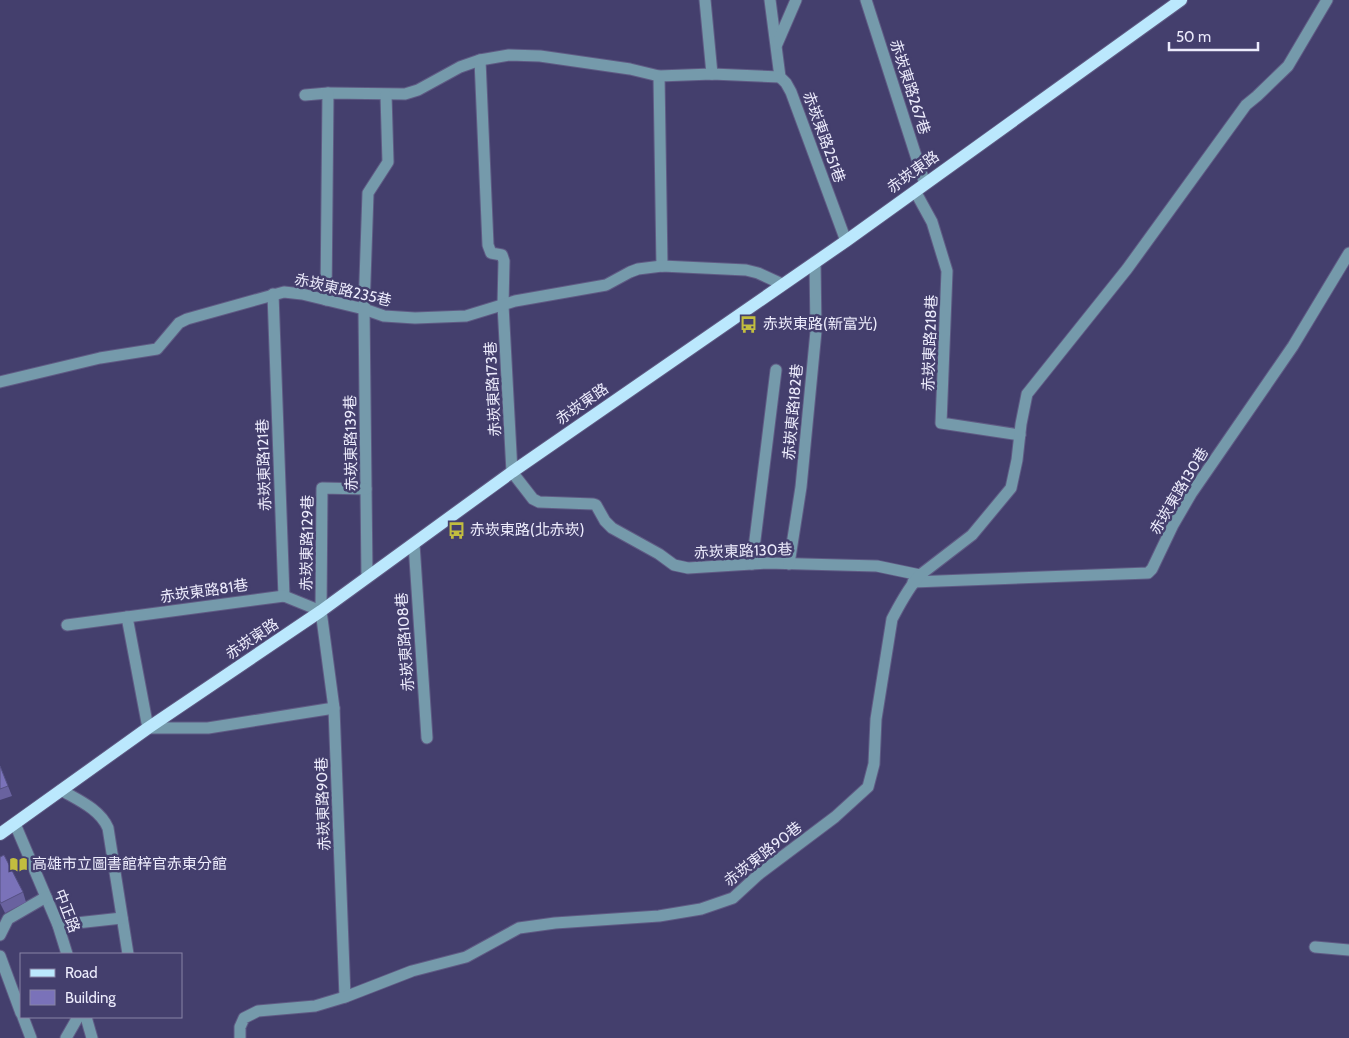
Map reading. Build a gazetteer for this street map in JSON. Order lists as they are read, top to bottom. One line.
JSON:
{"streets":{"main road":["赤崁東路"],"street":["赤崁東路267巷","赤崁東路251巷","赤崁東路235巷","赤崁東路218巷","赤崁東路173巷","赤崁東路182巷","赤崁東路139巷","赤崁東路121巷","赤崁東路130巷","赤崁東路129巷","赤崁東路81巷","赤崁東路108巷","赤崁東路90巷","中正路"]},"crossings":[["赤崁東路267巷","赤崁東路"],["赤崁東路267巷","赤崁東路218巷"],["赤崁東路251巷","赤崁東路"],["赤崁東路","赤崁東路235巷"],["赤崁東路","赤崁東路218巷"],["赤崁東路","赤崁東路173巷"],["赤崁東路","赤崁東路182巷"],["赤崁東路","赤崁東路139巷"],["赤崁東路","赤崁東路130巷"],["赤崁東路","赤崁東路129巷"],["赤崁東路","赤崁東路108巷"],["赤崁東路","赤崁東路90巷"],["赤崁東路","中正路"],["赤崁東路235巷","赤崁東路173巷"],["赤崁東路235巷","赤崁東路139巷"],["赤崁東路235巷","赤崁東路121巷"],["赤崁東路173巷","赤崁東路130巷"],["赤崁東路182巷","赤崁東路130巷"],["赤崁東路139巷","赤崁東路129巷"],["赤崁東路121巷","赤崁東路81巷"],["赤崁東路130巷","赤崁東路90巷"],["赤崁東路129巷","赤崁東路90巷"]],"places":{"bus stop":["赤崁東路(新富光)","赤崁東路(北赤崁)"],"library":["高雄市立圖書館梓官赤東分館"]},"legend":["Road","Building"],"scale_bar":"50 m"}
